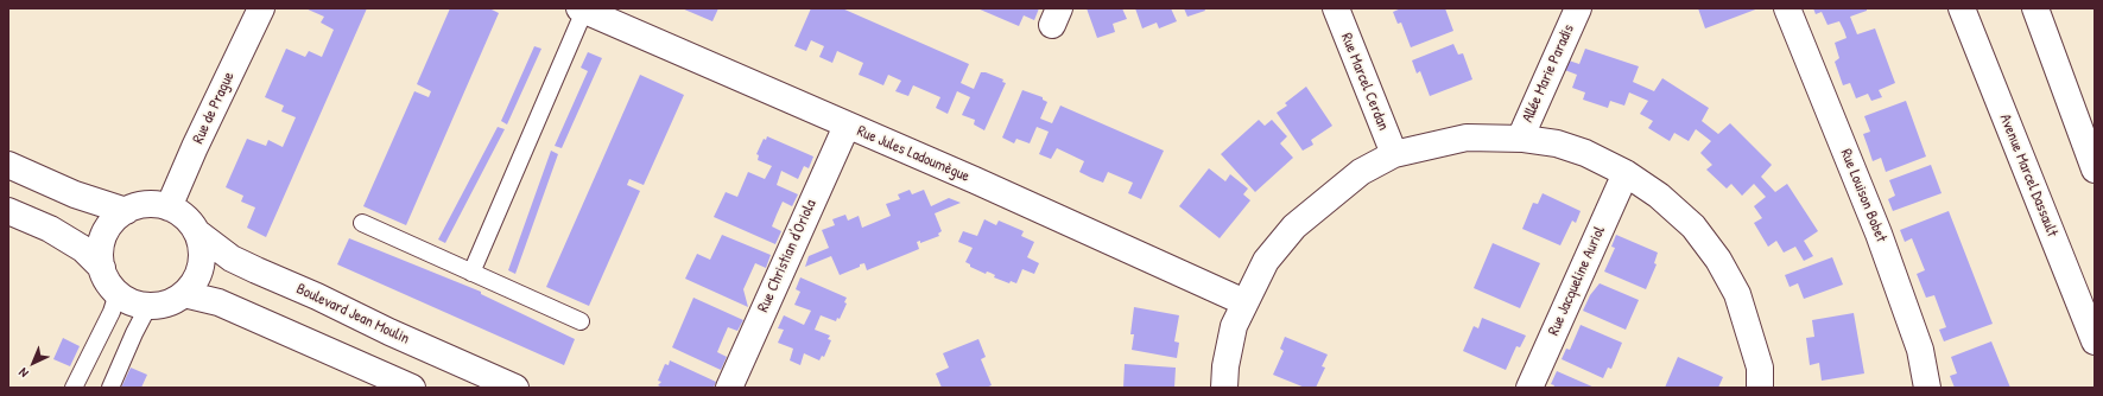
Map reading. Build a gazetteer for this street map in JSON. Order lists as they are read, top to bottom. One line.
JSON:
{"streets":{"street":["Allée Marie Paradis","Rue Marcel Cerdan","Rue de Prague","Rue Jules Ladoumègue","Avenue Marcel Dassault","Rue Louison Bobet","Rue Christian d'Oriola","Rue Jacqueline Auriol","Boulevard Jean Moulin"]},"crossings":[["Rue de Prague","Boulevard Jean Moulin"],["Rue Jules Ladoumègue","Rue Christian d'Oriola"]],"north":"bottom left"}
